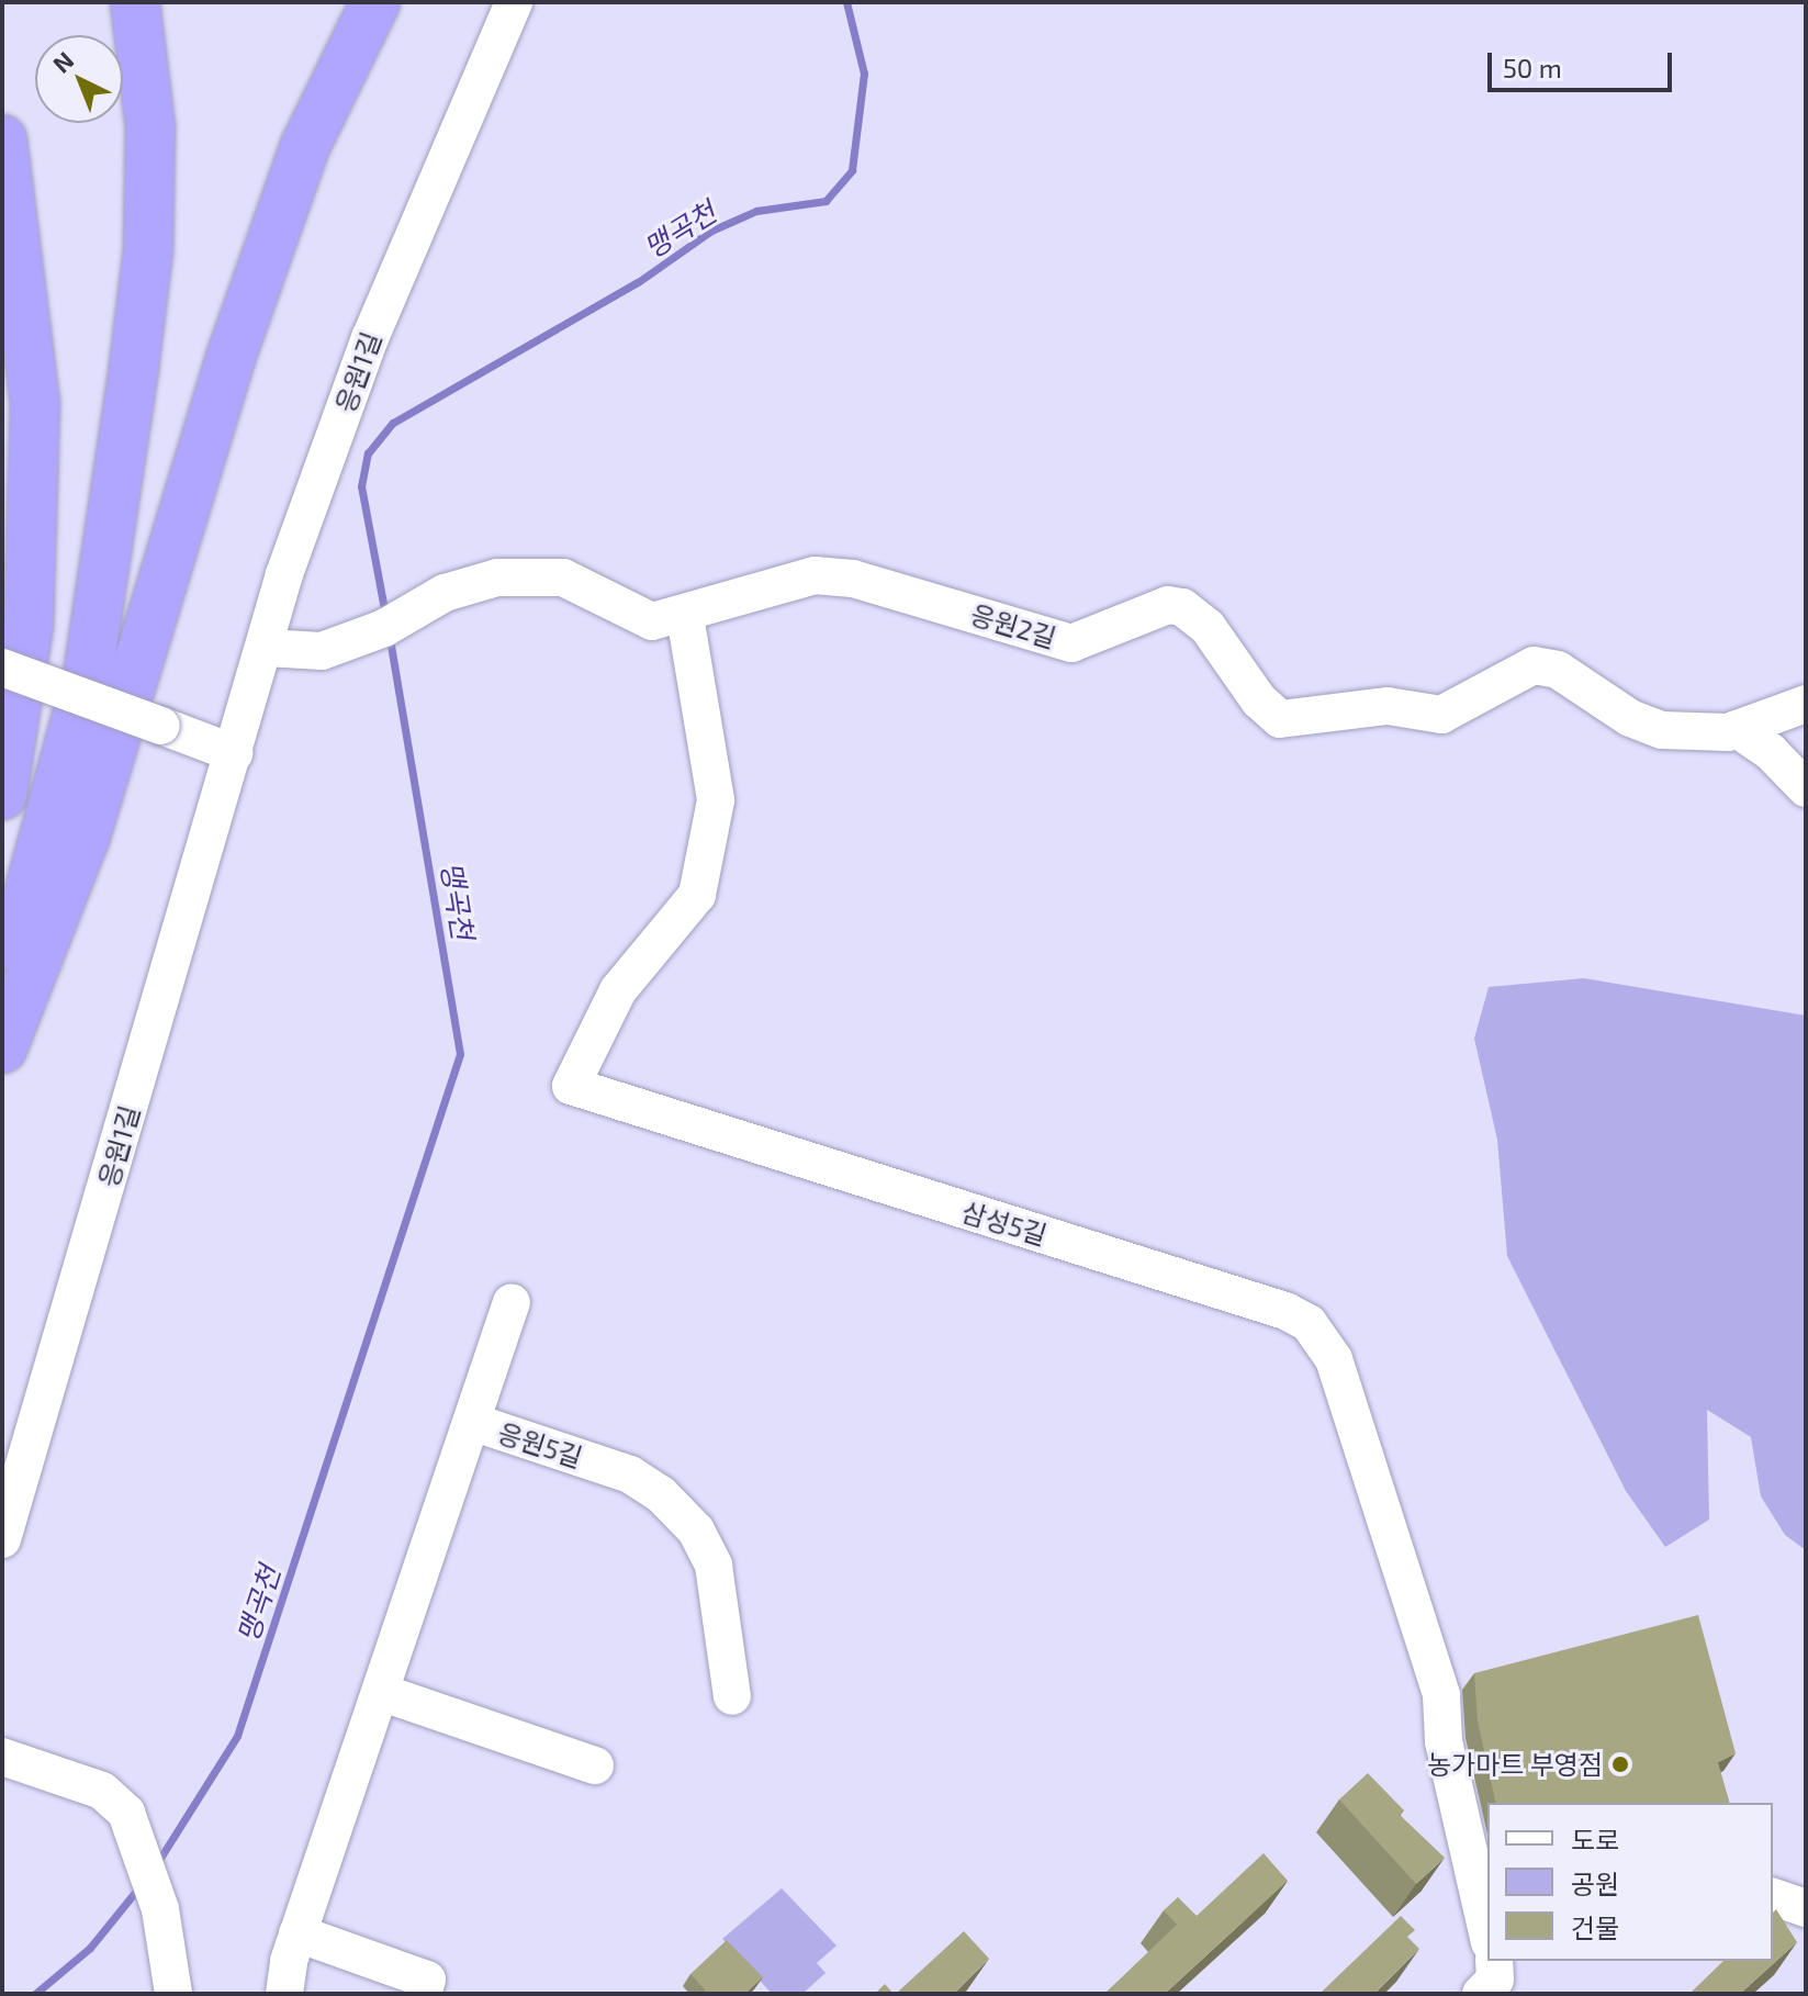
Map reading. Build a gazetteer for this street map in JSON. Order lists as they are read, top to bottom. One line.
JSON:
{"streets":{"street":["응원1길","응원2길","삼성5길","응원5길"]},"crossings":[["응원1길","응원2길"],["응원2길","삼성5길"]],"water":["맹곡천"],"places":["농가마트 부영점"],"legend":["도로","공원","건물"],"scale_bar":"50 m","north":"top left"}
